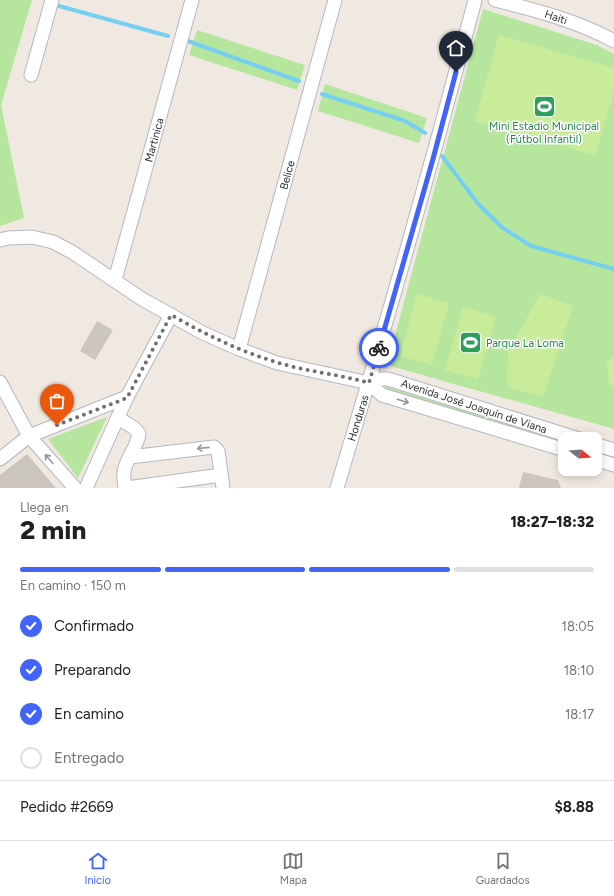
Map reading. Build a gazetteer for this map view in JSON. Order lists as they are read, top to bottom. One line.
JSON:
{"streets":{"street":["Haiti","Martinica","Belice","Avenida José Joaquín de Viana","Honduras"]},"crossings":[["Martinica","Avenida José Joaquín de Viana"],["Belice","Avenida José Joaquín de Viana"],["Avenida José Joaquín de Viana","Honduras"]],"places":{"sports":["Mini Estadio Municipal (Fútbol Infantil)","Parque La Loma"]},"north":"right","page":{"heading":["2 min","Llega en","18:27–18:32"],"panel":["Pedido #2669","$8.88"],"bar":"En camino · 150 m","list":[["Confirmado","18:05"],["Preparando","18:10"],["En camino","18:17"],"Entregado"],"tabs":["Inicio","Mapa","Guardados"]}}
